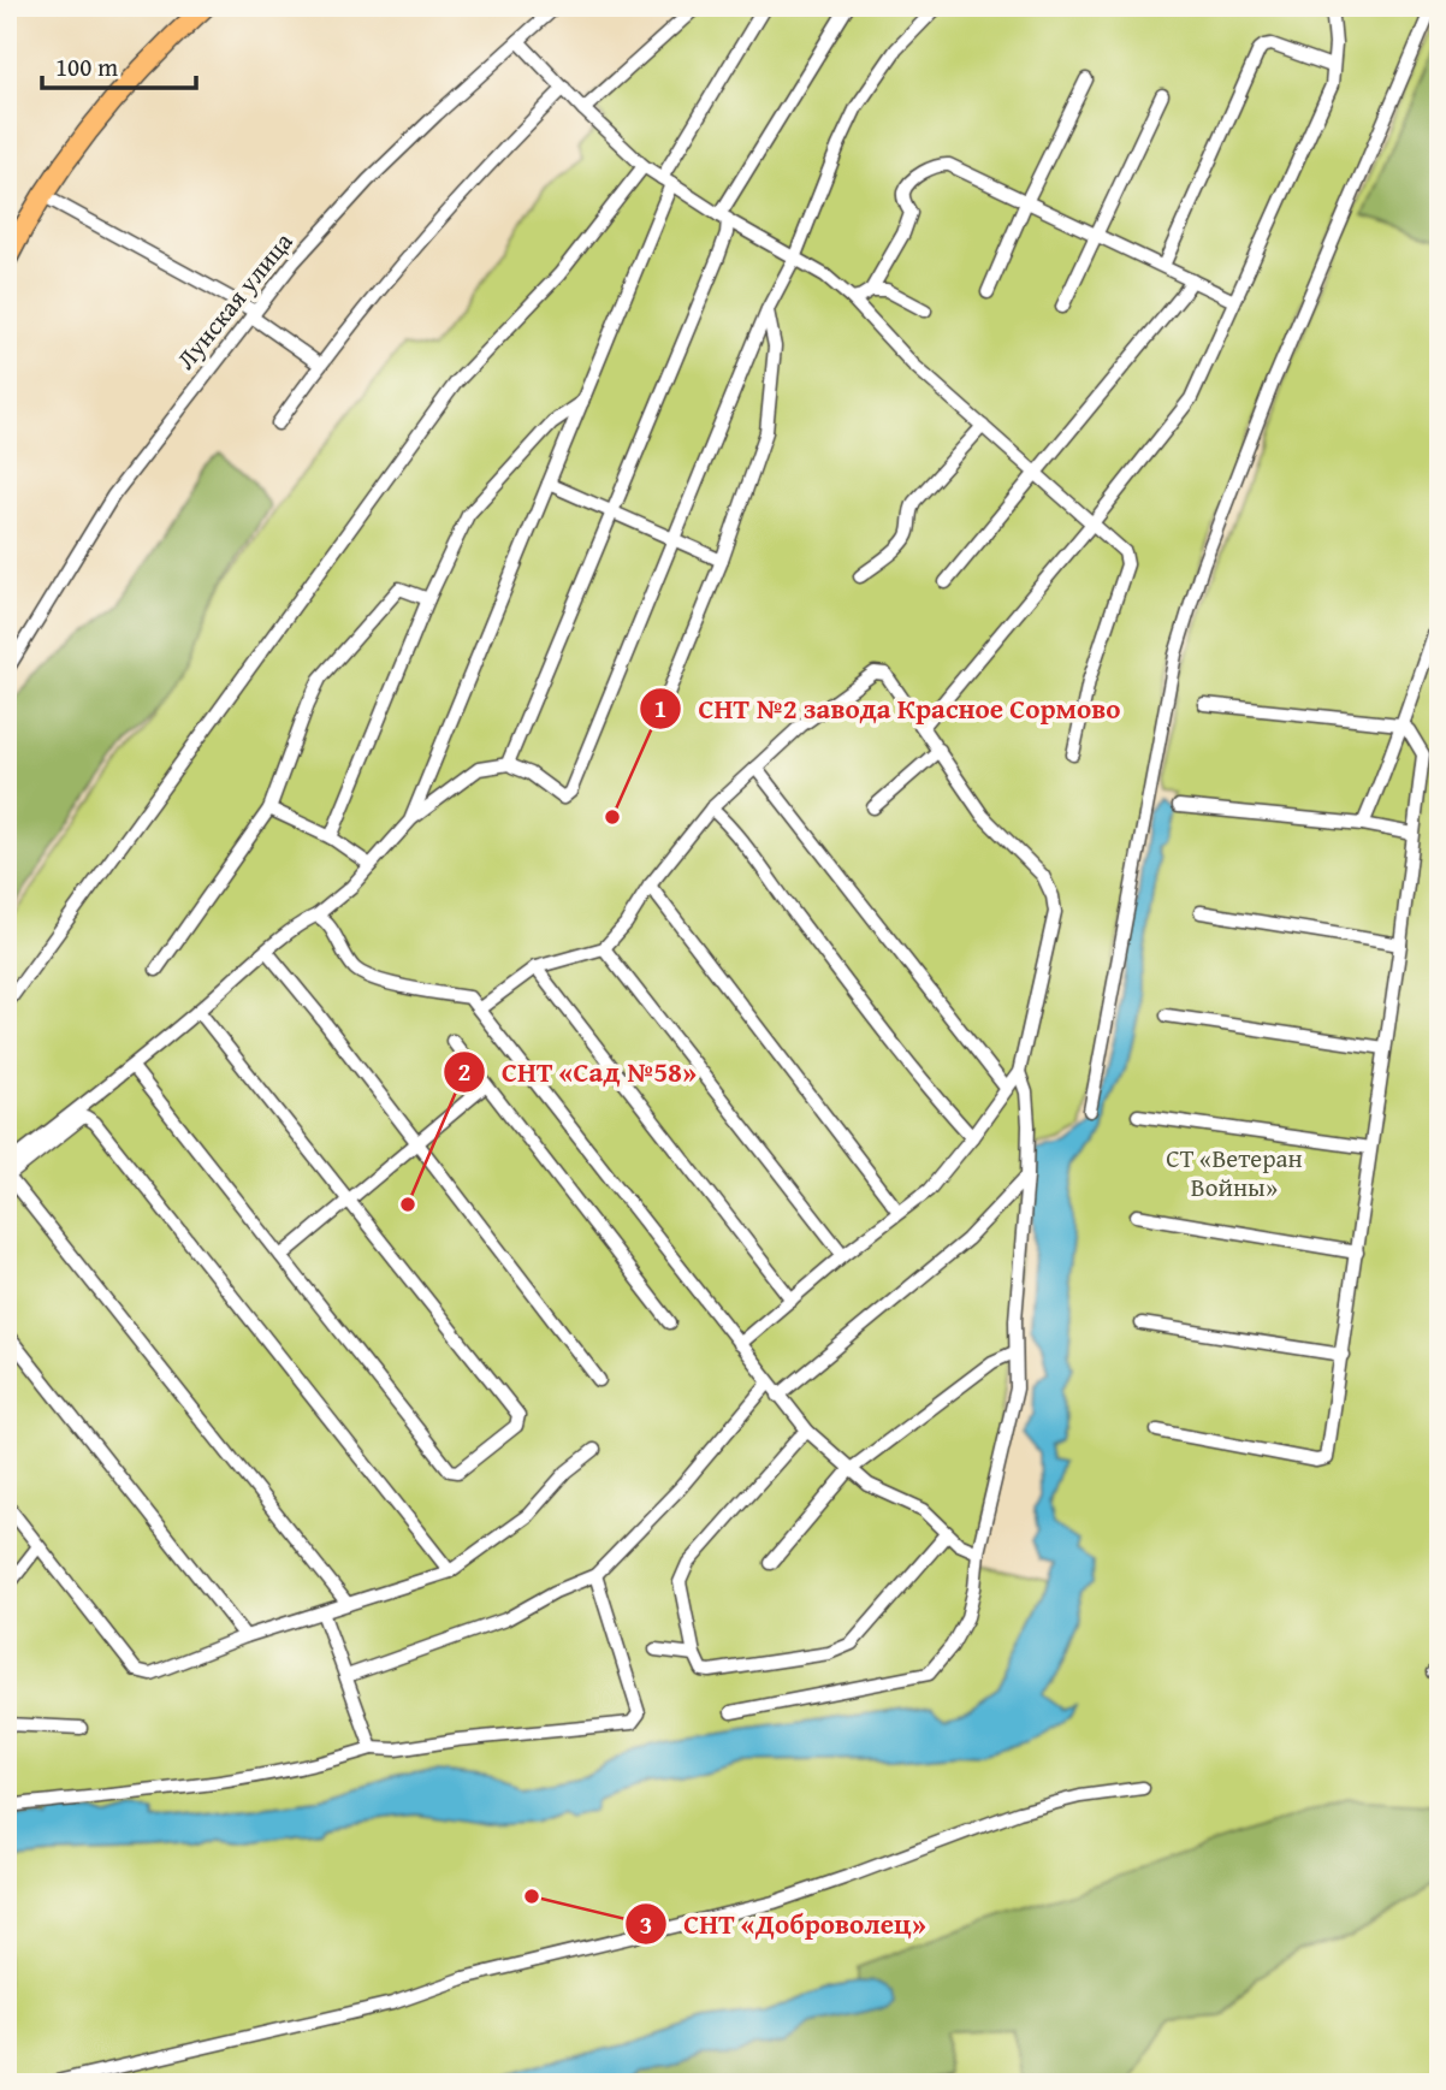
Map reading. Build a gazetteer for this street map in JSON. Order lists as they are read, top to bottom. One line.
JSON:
{"streets":{"street":["Лунская улица"]},"parks":["СТ «Ветеран Войны»"],"places":["СНТ №2 завода Красное Сормово","СНТ «Сад №58»","СНТ «Доброволец»"],"scale_bar":"100 m"}
